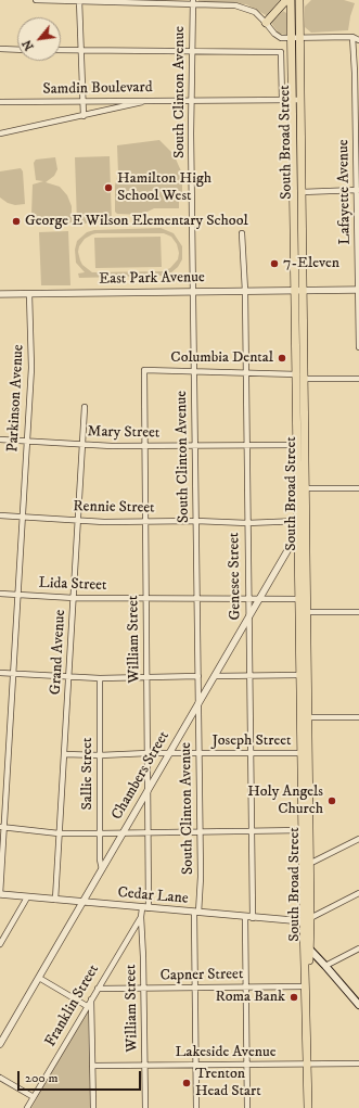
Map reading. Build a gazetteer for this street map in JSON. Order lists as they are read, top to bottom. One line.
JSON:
{"streets":{"main road":["South Broad Street"],"street":["Samdin Boulevard","South Clinton Avenue","Lafayette Avenue","East Park Avenue","Parkinson Avenue","Mary Street","Rennie Street","Genesee Street","Lida Street","William Street","Grand Avenue","Joseph Street","Sallie Street","Chambers Street","Cedar Lane","Capner Street","Franklin Street","Lakeside Avenue"]},"crossings":[["Samdin Boulevard","South Clinton Avenue"],["Samdin Boulevard","South Broad Street"],["South Clinton Avenue","East Park Avenue"],["South Clinton Avenue","Mary Street"],["South Clinton Avenue","Rennie Street"],["South Clinton Avenue","Lida Street"],["South Clinton Avenue","William Street"],["South Clinton Avenue","Joseph Street"],["South Clinton Avenue","Chambers Street"],["South Clinton Avenue","Cedar Lane"],["South Clinton Avenue","Capner Street"],["South Clinton Avenue","Lakeside Avenue"],["South Broad Street","East Park Avenue"],["South Broad Street","Mary Street"],["South Broad Street","Rennie Street"],["South Broad Street","Lida Street"],["South Broad Street","Joseph Street"],["South Broad Street","Chambers Street"],["South Broad Street","Cedar Lane"],["South Broad Street","Capner Street"],["South Broad Street","Lakeside Avenue"],["Lafayette Avenue","East Park Avenue"],["East Park Avenue","Parkinson Avenue"],["East Park Avenue","Genesee Street"],["Parkinson Avenue","Mary Street"],["Parkinson Avenue","Rennie Street"],["Parkinson Avenue","Lida Street"],["Parkinson Avenue","Cedar Lane"],["Mary Street","Genesee Street"],["Mary Street","William Street"],["Mary Street","Grand Avenue"],["Rennie Street","Genesee Street"],["Rennie Street","William Street"],["Rennie Street","Grand Avenue"],["Genesee Street","Lida Street"],["Genesee Street","Joseph Street"],["Genesee Street","Chambers Street"],["Genesee Street","Cedar Lane"],["Lida Street","William Street"],["Lida Street","Grand Avenue"],["Lida Street","Chambers Street"],["William Street","Joseph Street"],["William Street","Chambers Street"],["William Street","Cedar Lane"],["William Street","Capner Street"],["William Street","Franklin Street"],["William Street","Lakeside Avenue"],["Grand Avenue","Joseph Street"],["Grand Avenue","Cedar Lane"],["Joseph Street","Sallie Street"],["Joseph Street","Chambers Street"],["Sallie Street","Chambers Street"],["Chambers Street","Cedar Lane"],["Capner Street","Franklin Street"]],"places":["Hamilton High School West","George E Wilson Elementary School","7-Eleven","Columbia Dental","Holy Angels Church","Roma Bank","Trenton Head Start"],"scale_bar":"200 m","north":"bottom left"}
